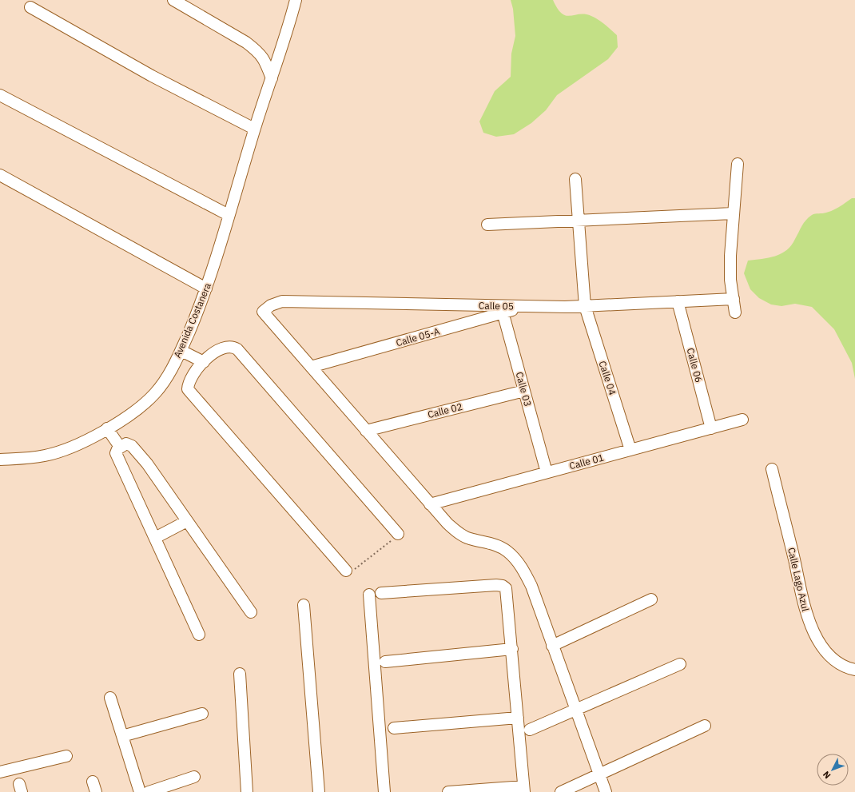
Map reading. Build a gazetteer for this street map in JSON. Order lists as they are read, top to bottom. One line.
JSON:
{"streets":{"street":["Calle 05","Avenida Costanera","Calle 05-A","Calle 06","Calle 04","Calle 03","Calle 02","Calle 01","Calle Lago Azul"]},"crossings":[["Calle 05","Calle 05-A"],["Calle 05","Calle 06"],["Calle 05","Calle 04"],["Calle 05","Calle 03"],["Calle 05-A","Calle 03"],["Calle 06","Calle 01"],["Calle 04","Calle 01"],["Calle 03","Calle 02"],["Calle 03","Calle 01"]],"north":"bottom left"}
